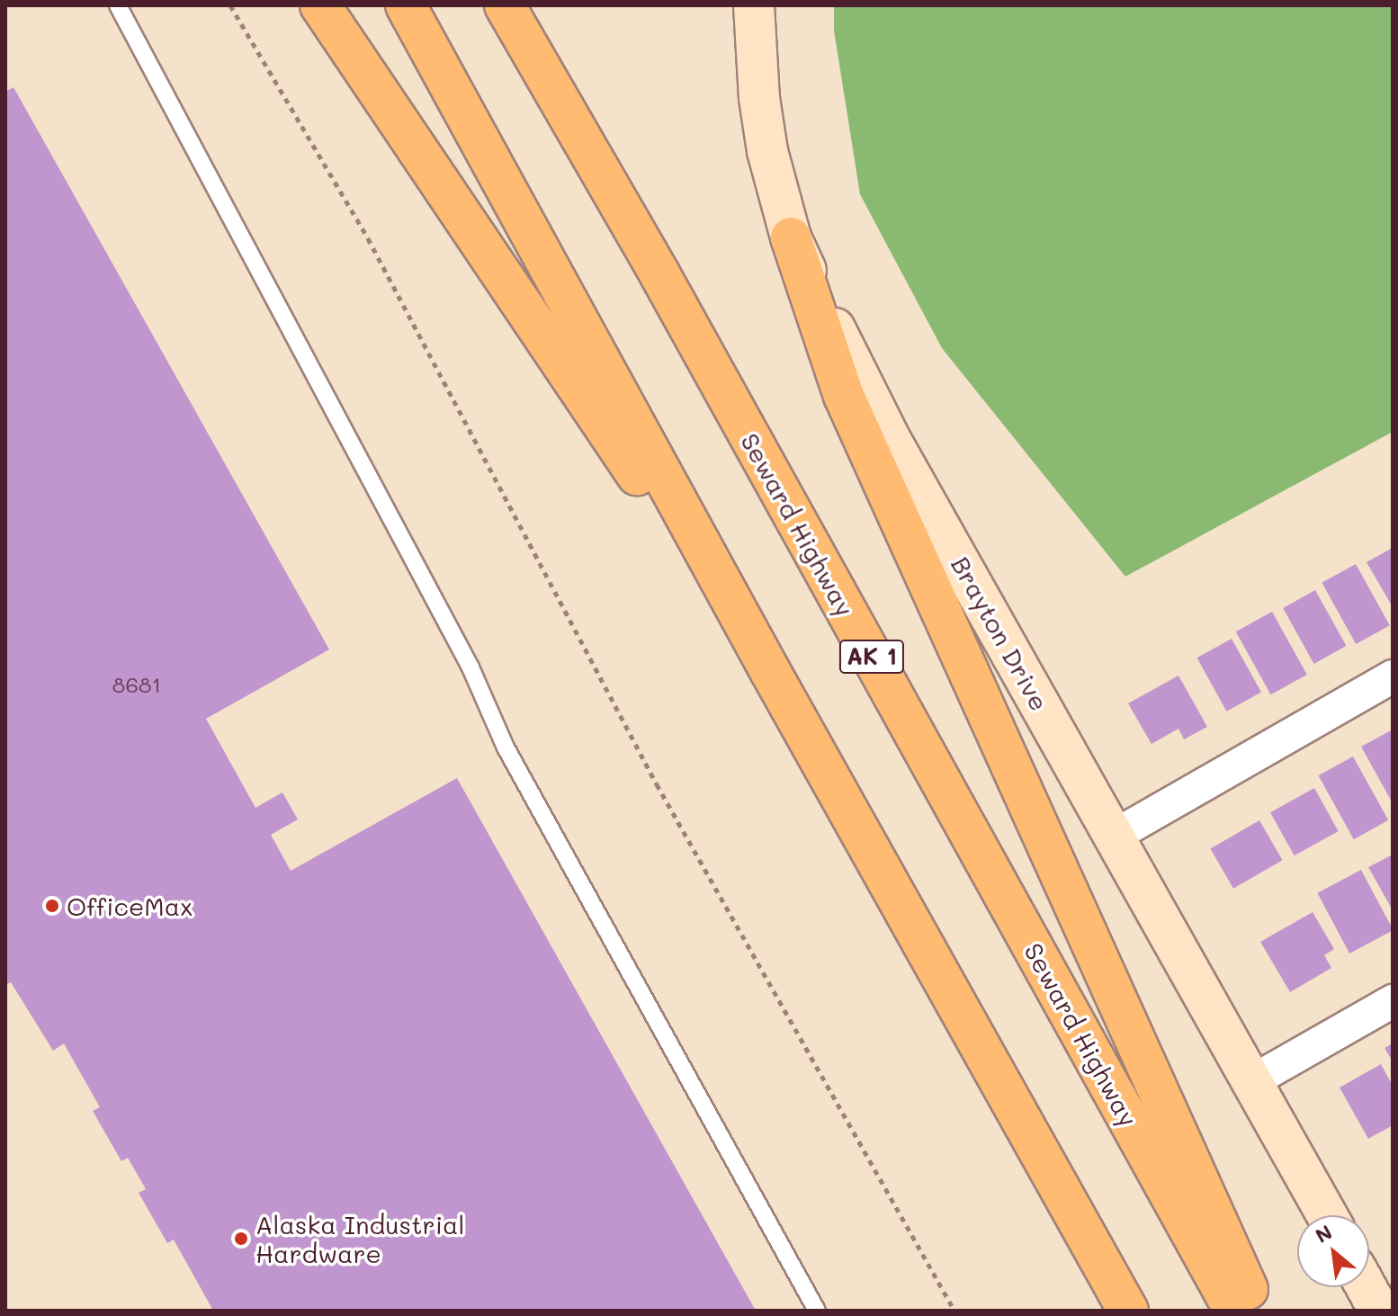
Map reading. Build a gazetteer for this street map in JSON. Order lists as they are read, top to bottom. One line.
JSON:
{"streets":{"highway":["Seward Highway","AK 1"],"street":["Brayton Drive"]},"places":["OfficeMax","Alaska Industrial Hardware"],"house_numbers":["8681"],"north":"top left"}
